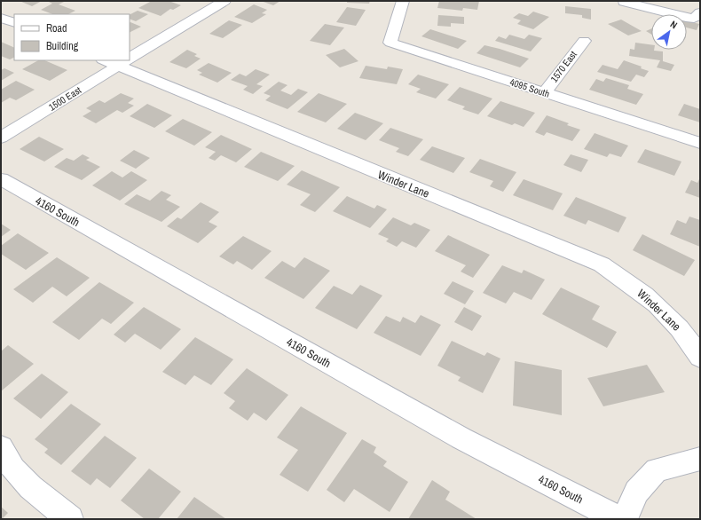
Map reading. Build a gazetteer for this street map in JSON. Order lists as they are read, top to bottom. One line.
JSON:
{"streets":{"street":["1570 East","4095 South","1500 East","Winder Lane","4160 South"]},"crossings":[["1570 East","4095 South"],["1500 East","Winder Lane"]],"legend":["Road","Building"],"north":"top right"}
